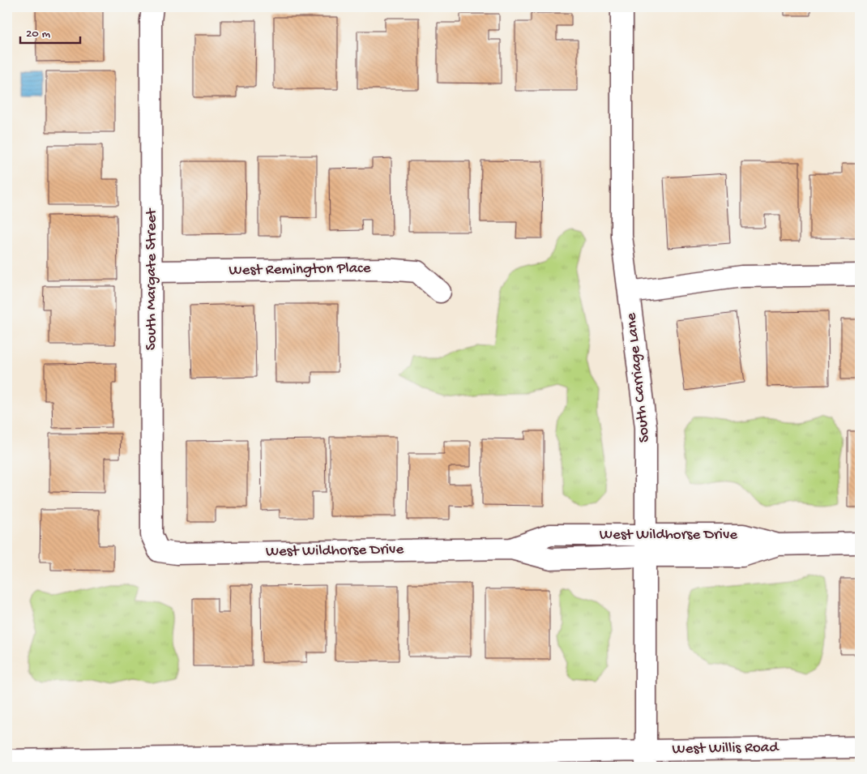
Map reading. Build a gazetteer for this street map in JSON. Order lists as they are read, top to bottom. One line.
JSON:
{"streets":{"street":["West Remington Place","South Margate Street","South Carriage Lane","West Wildhorse Drive","West Willis Road"]},"crossings":[["West Remington Place","South Margate Street"],["South Margate Street","West Wildhorse Drive"],["South Carriage Lane","West Wildhorse Drive"],["South Carriage Lane","West Willis Road"]],"scale_bar":"20 m"}
